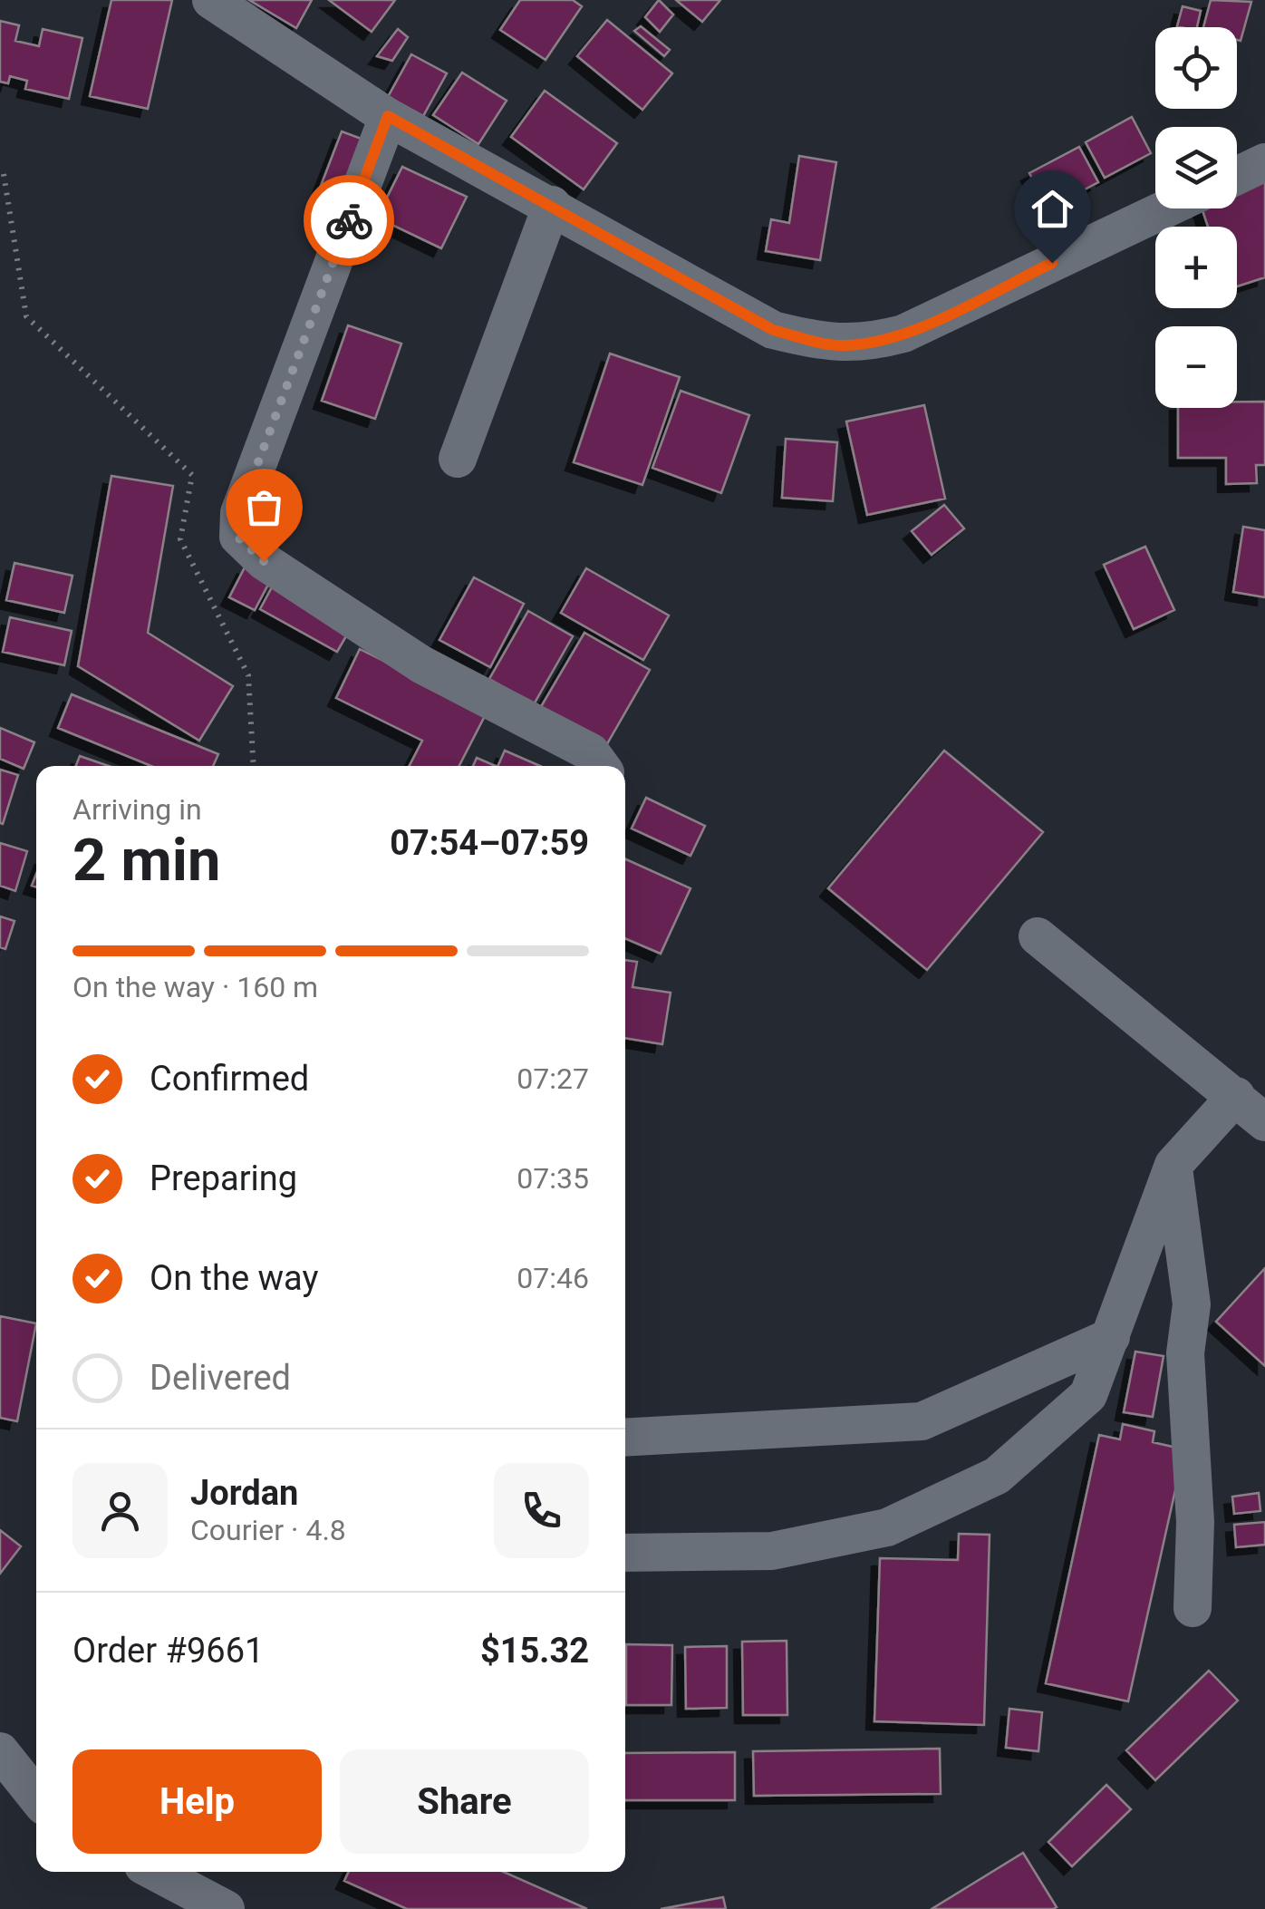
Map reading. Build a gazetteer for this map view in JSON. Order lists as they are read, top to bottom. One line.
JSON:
{"page":{"map_buttons":["+","−"],"heading":["2 min","Arriving in","07:54–07:59"],"panel":["Jordan","Courier · 4.8","Order #9661","$15.32"],"bar":"On the way · 160 m","list":[["Confirmed","07:27"],["Preparing","07:35"],["On the way","07:46"],"Delivered"],"buttons":["Help","Share"]}}
